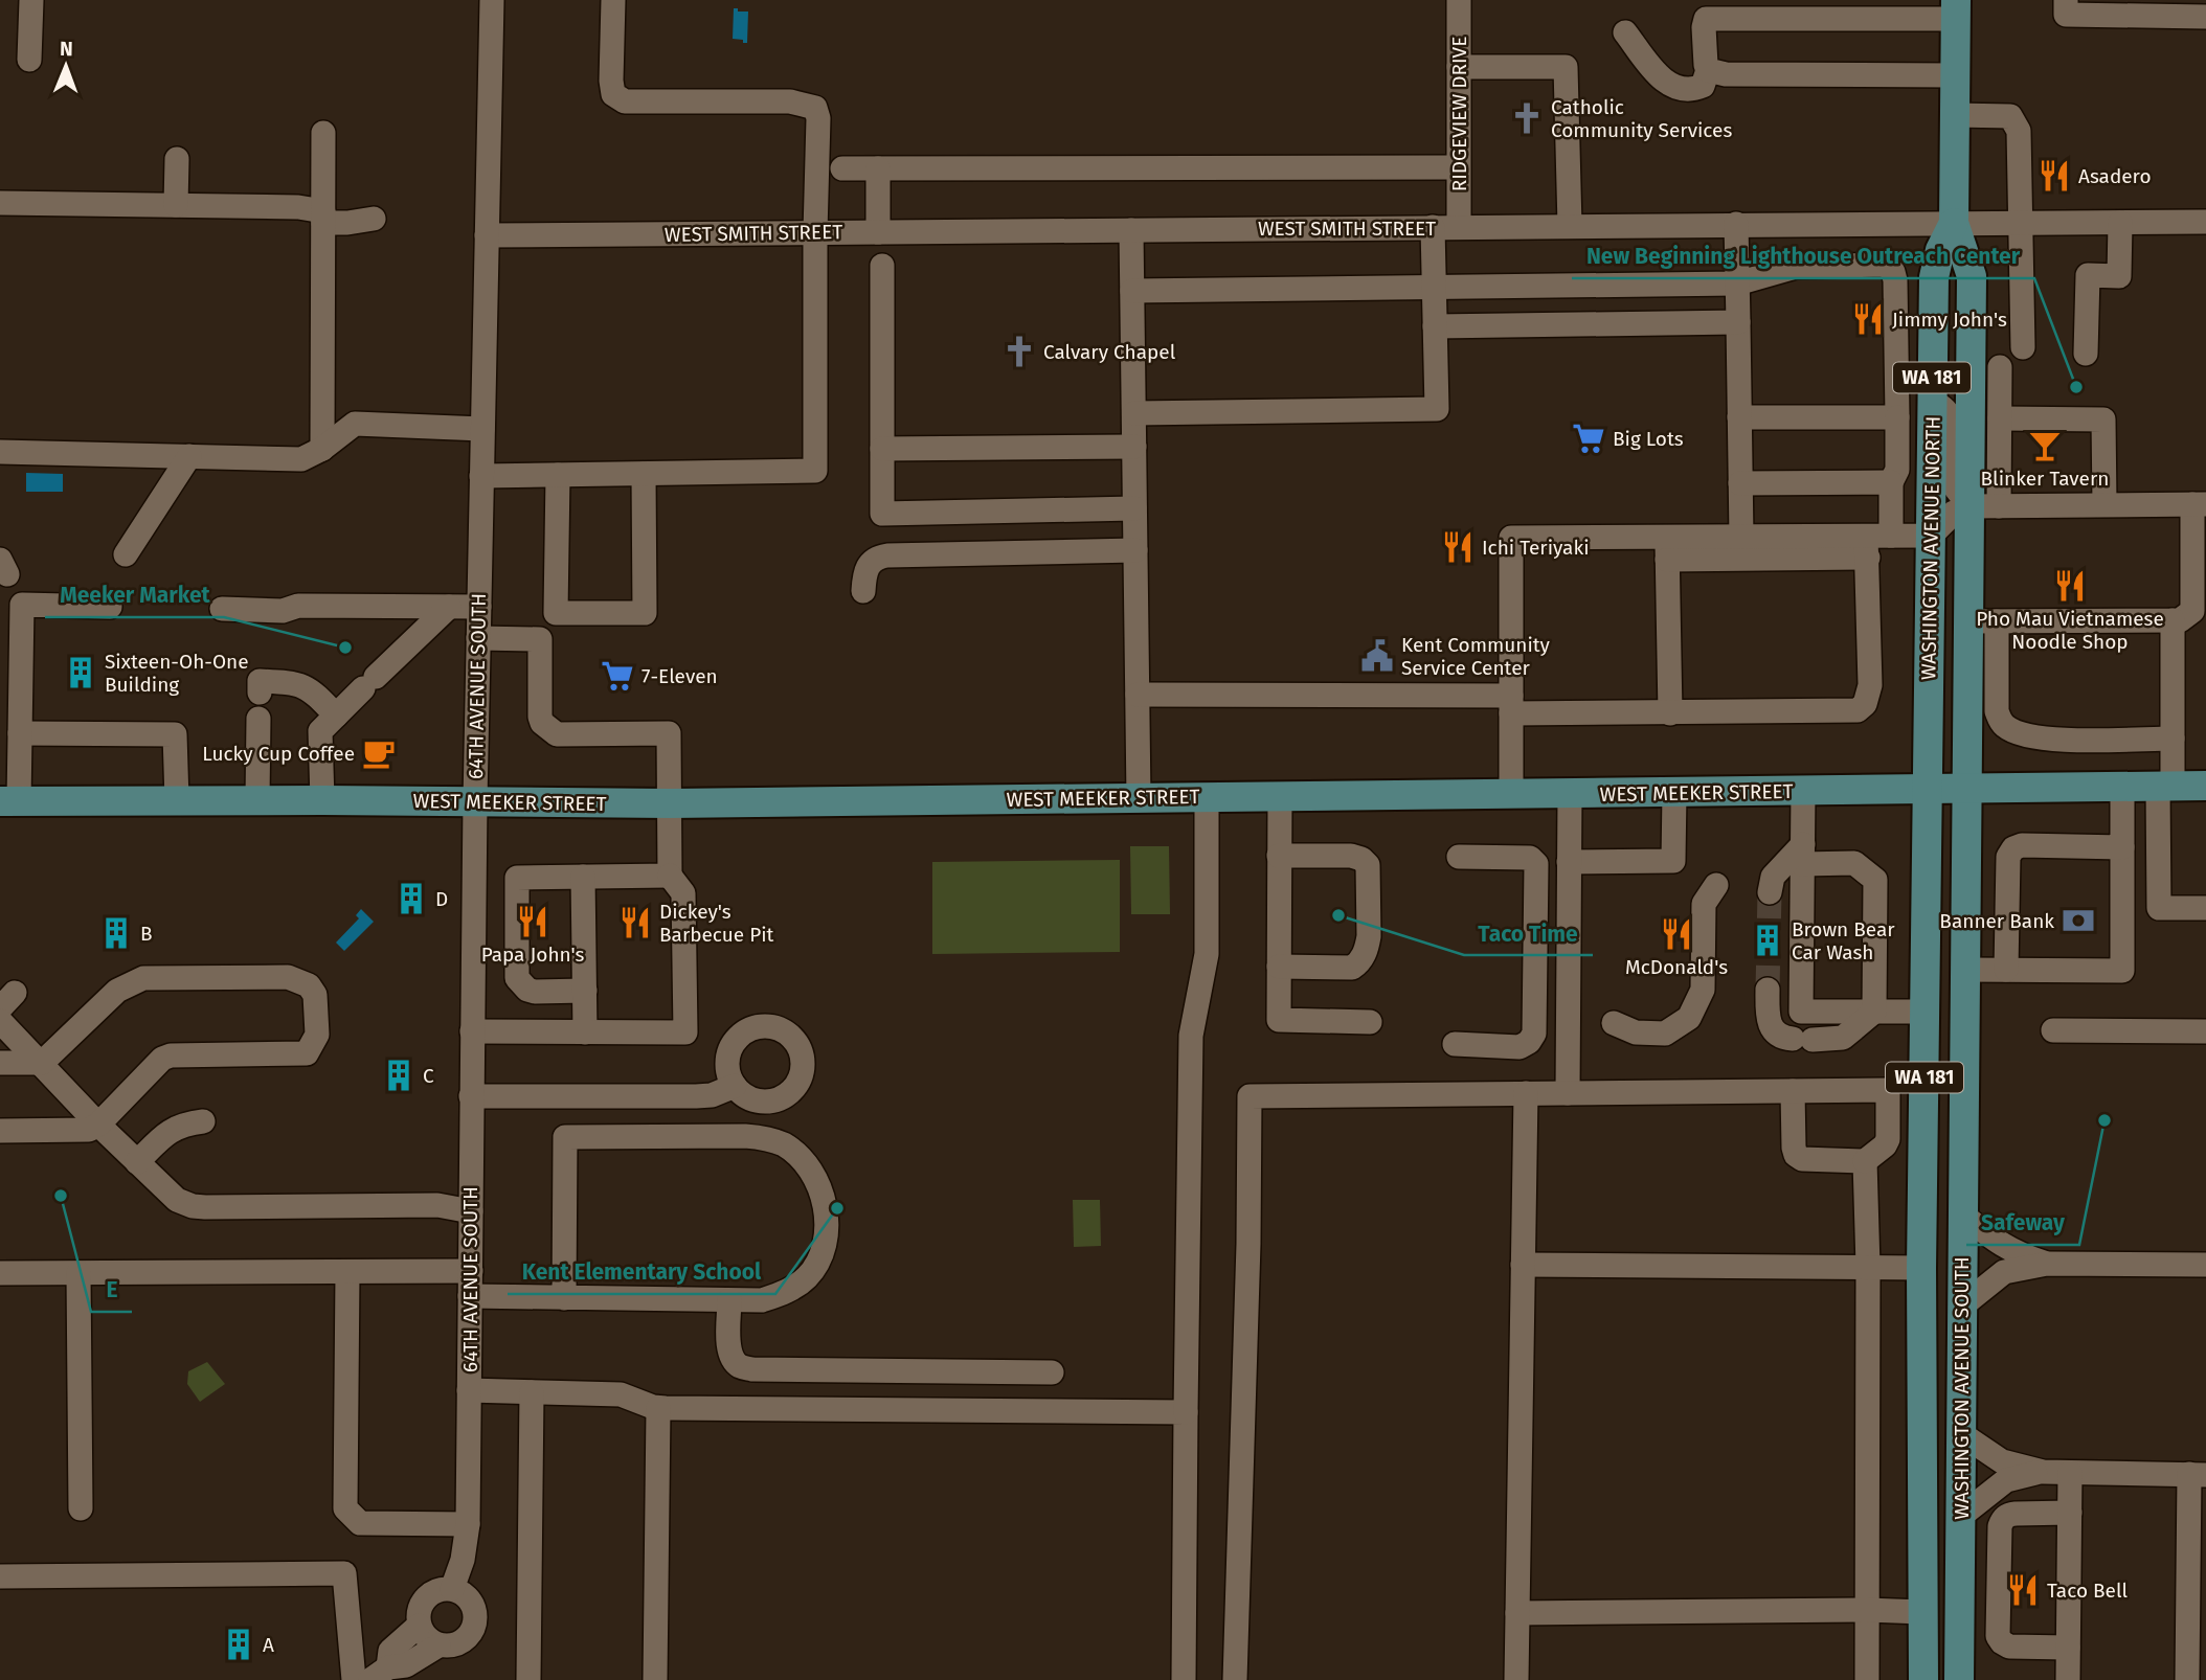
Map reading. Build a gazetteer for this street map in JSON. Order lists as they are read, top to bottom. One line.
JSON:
{"streets":{"main road":["WA 181","WASHINGTON AVENUE NORTH","WEST MEEKER STREET","WASHINGTON AVENUE SOUTH"],"street":["RIDGEVIEW DRIVE","WEST SMITH STREET","64TH AVENUE SOUTH"]},"crossings":[["RIDGEVIEW DRIVE","WEST SMITH STREET"],["WEST SMITH STREET","WASHINGTON AVENUE NORTH"],["WEST SMITH STREET","64TH AVENUE SOUTH"],["WASHINGTON AVENUE NORTH","WEST MEEKER STREET"],["WASHINGTON AVENUE NORTH","WASHINGTON AVENUE SOUTH"],["64TH AVENUE SOUTH","WEST MEEKER STREET"],["WEST MEEKER STREET","WASHINGTON AVENUE SOUTH"]],"places":{"church":["Catholic Community Services","Calvary Chapel"],"restaurant":["Asadero","Jimmy John's","Ichi Teriyaki","Pho Mau Vietnamese Noodle Shop","Papa John's","Dickey's Barbecue Pit","McDonald's","Taco Bell"],"other":["New Beginning Lighthouse Outreach Center","Meeker Market","Taco Time","Safeway","E","Kent Elementary School"],"supermarket":["Big Lots","7-Eleven"],"bar":["Blinker Tavern"],"public building":["Kent Community Service Center"],"building":["Sixteen-Oh-One Building","D","B","Brown Bear Car Wash","C","A"],"cafe":["Lucky Cup Coffee"],"bank":["Banner Bank"]},"north":"top"}
